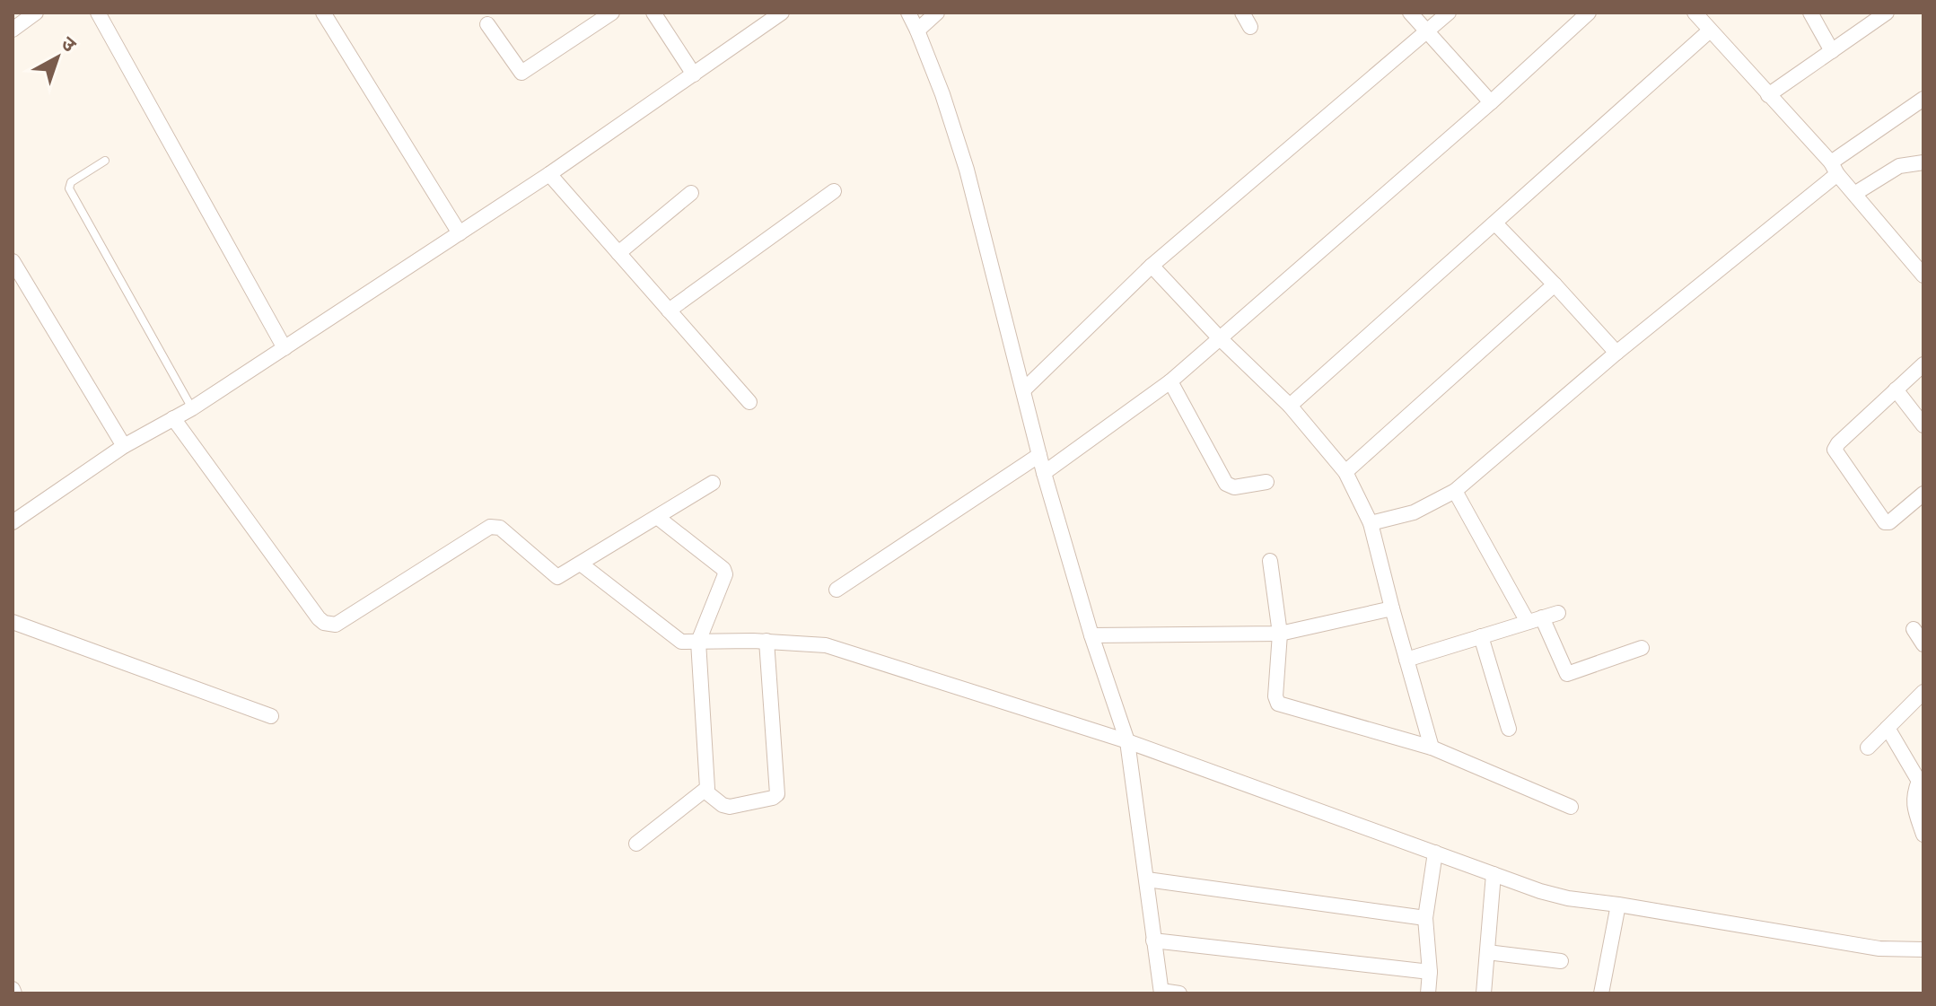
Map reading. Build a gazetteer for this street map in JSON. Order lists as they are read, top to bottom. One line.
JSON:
{"north":"top right"}
